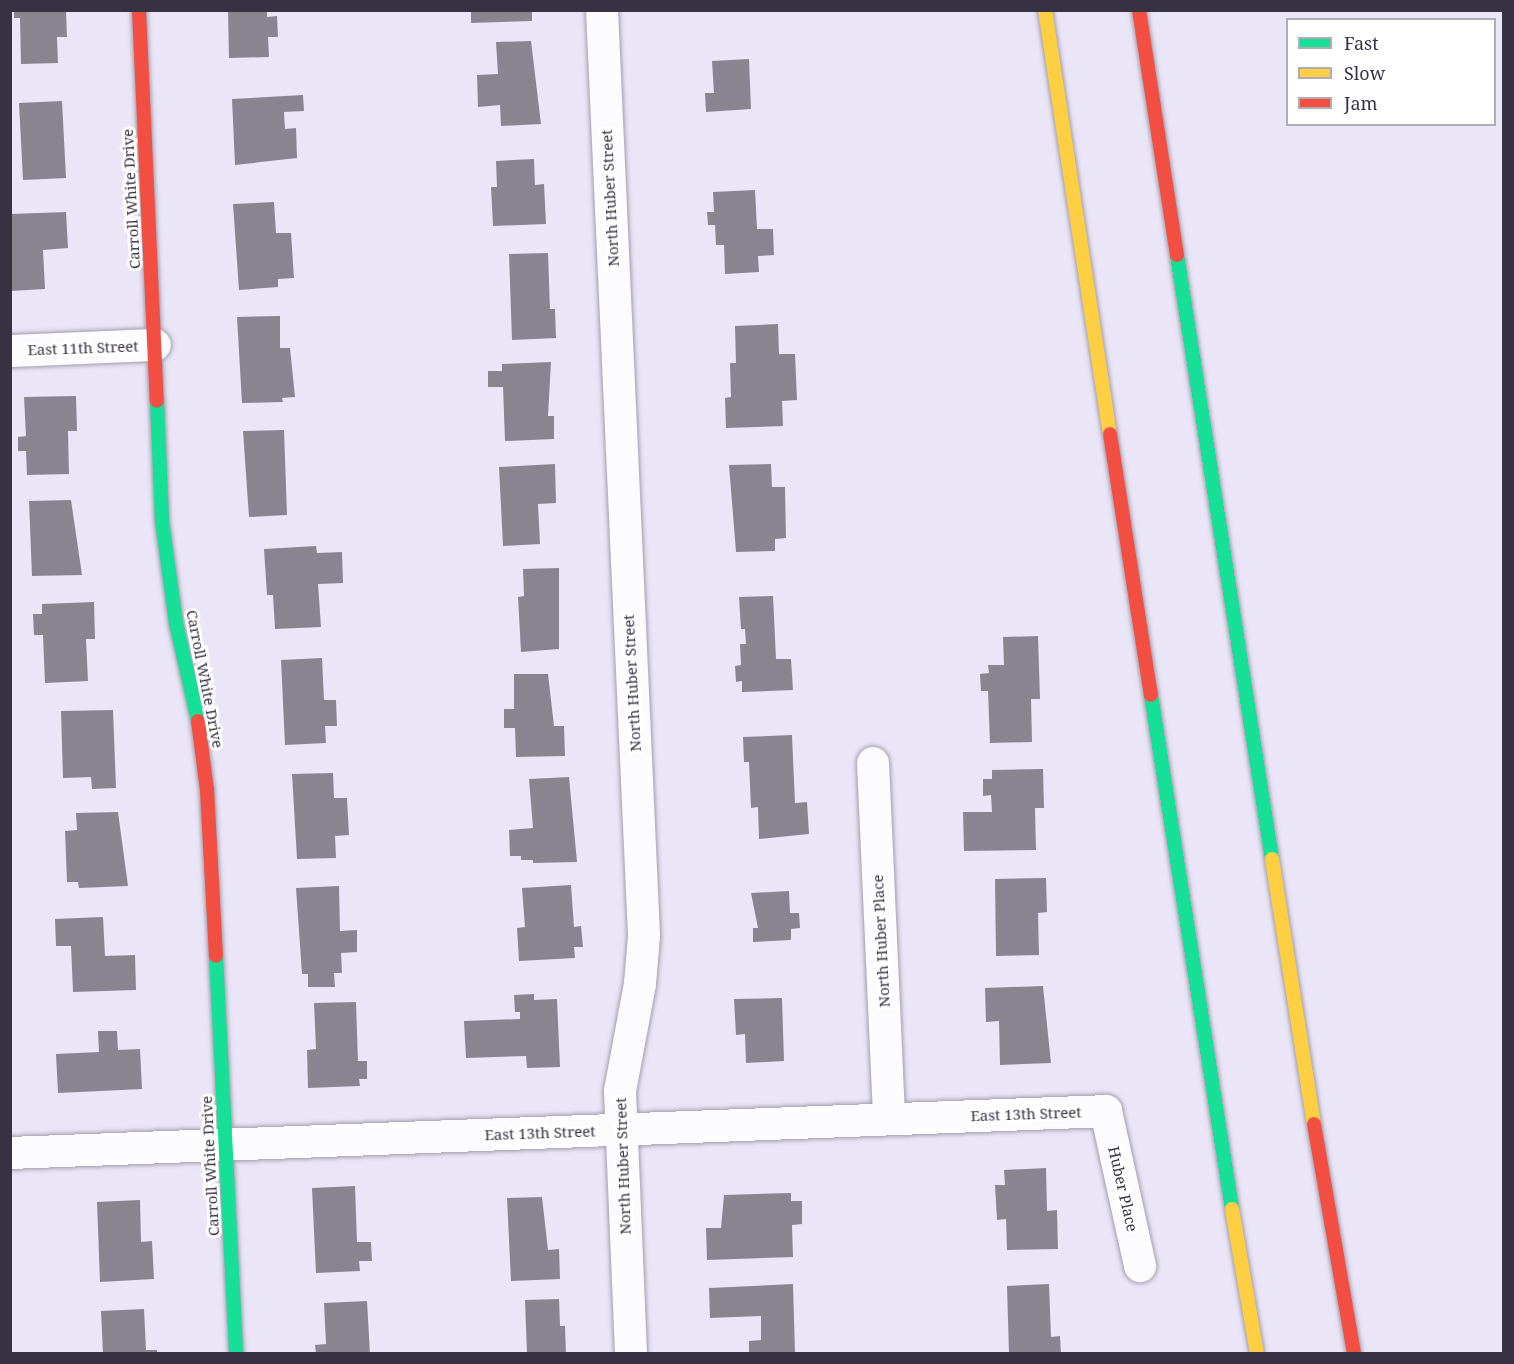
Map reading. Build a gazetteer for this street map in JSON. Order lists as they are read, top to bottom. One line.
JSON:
{"streets":{"main road":["Carroll White Drive"],"street":["North Huber Street","East 11th Street","North Huber Place","East 13th Street","Huber Place"]},"crossings":[["North Huber Street","East 13th Street"],["Carroll White Drive","East 11th Street"],["Carroll White Drive","East 13th Street"],["North Huber Place","East 13th Street"],["East 13th Street","Huber Place"]],"legend":["Fast","Slow","Jam"]}
